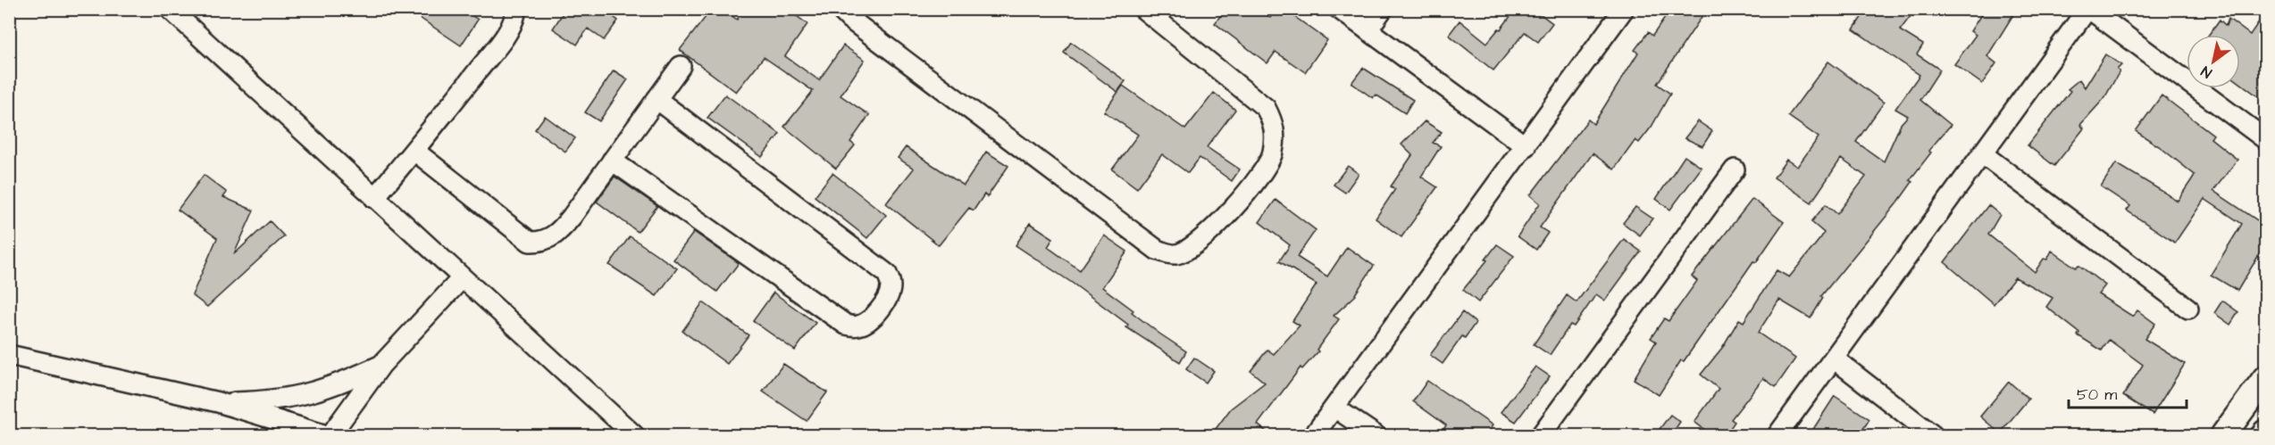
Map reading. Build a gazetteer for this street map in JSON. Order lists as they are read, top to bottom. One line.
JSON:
{"scale_bar":"50 m","north":"bottom left"}
